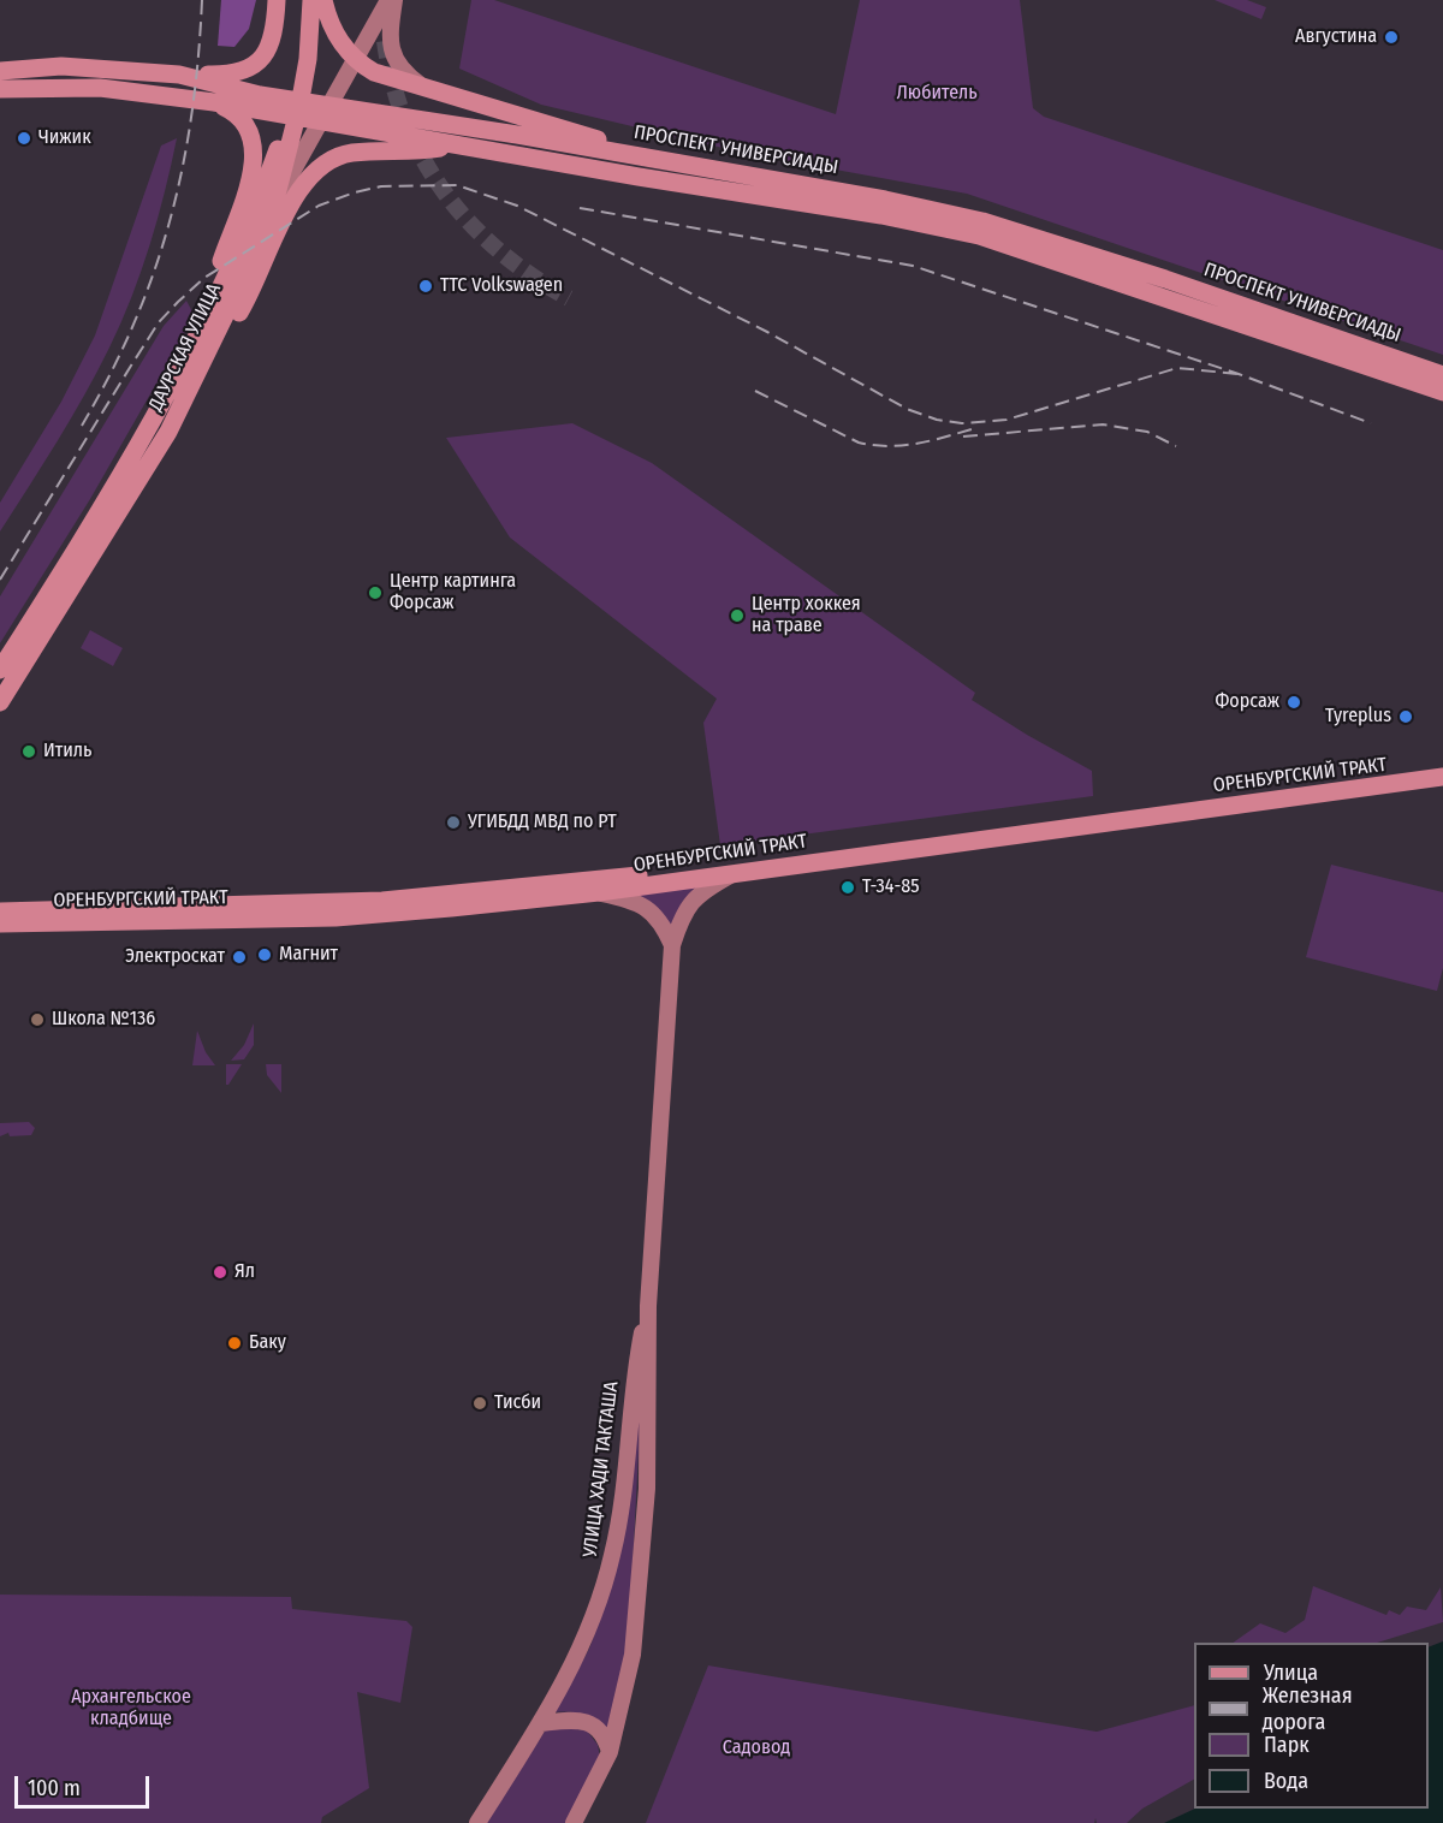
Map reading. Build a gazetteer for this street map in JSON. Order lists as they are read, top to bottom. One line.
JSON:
{"streets":{"main road":["ПРОСПЕКТ УНИВЕРСИАДЫ","ДАУРСКАЯ УЛИЦА","ОРЕНБУРГСКИЙ ТРАКТ"],"street":["УЛИЦА ХАДИ ТАКТАША"]},"crossings":[["ОРЕНБУРГСКИЙ ТРАКТ","УЛИЦА ХАДИ ТАКТАША"]],"parks":["Любитель","Архангельское кладбище","Садовод"],"places":["Августина","Чижик","ТТС Volkswagen","Центр картинга Форсаж","Центр хоккея на траве","Форсаж","Tyreplus","Итиль","УГИБДД МВД по РТ","T-34-85","Магнит","Электроскат","Школа №136","Ял","Баку","Тисби"],"legend":["Улица","Железная дорога","Парк","Вода"],"scale_bar":"100 m"}
